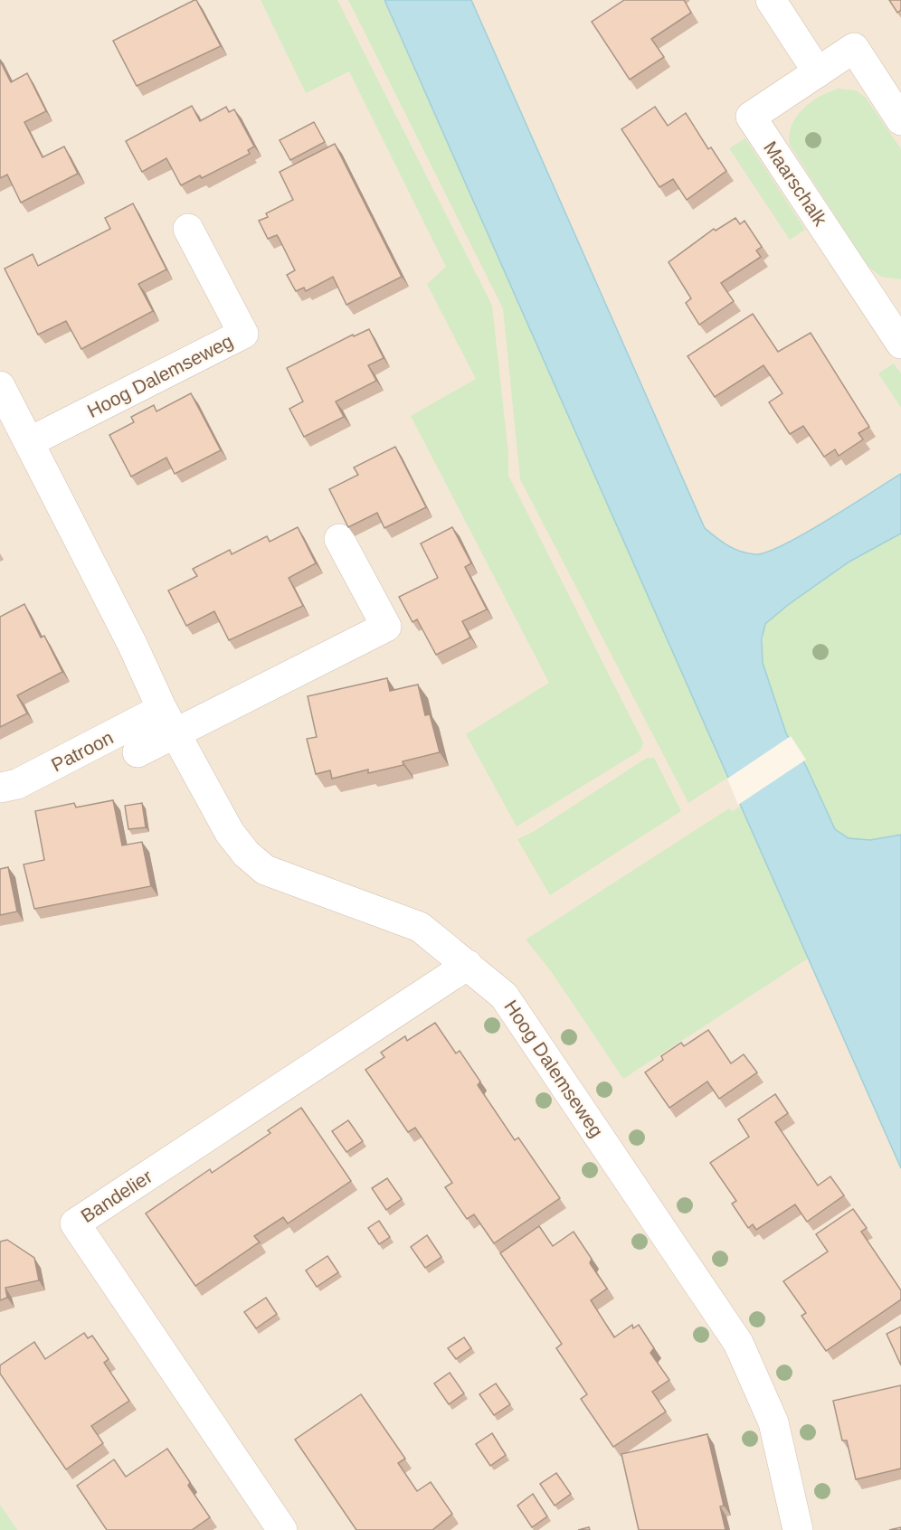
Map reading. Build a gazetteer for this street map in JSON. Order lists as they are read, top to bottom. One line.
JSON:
{"streets":{"street":["Maarschalk","Hoog Dalemseweg","Patroon","Bandelier"]},"crossings":[["Hoog Dalemseweg","Patroon"],["Hoog Dalemseweg","Bandelier"]]}
